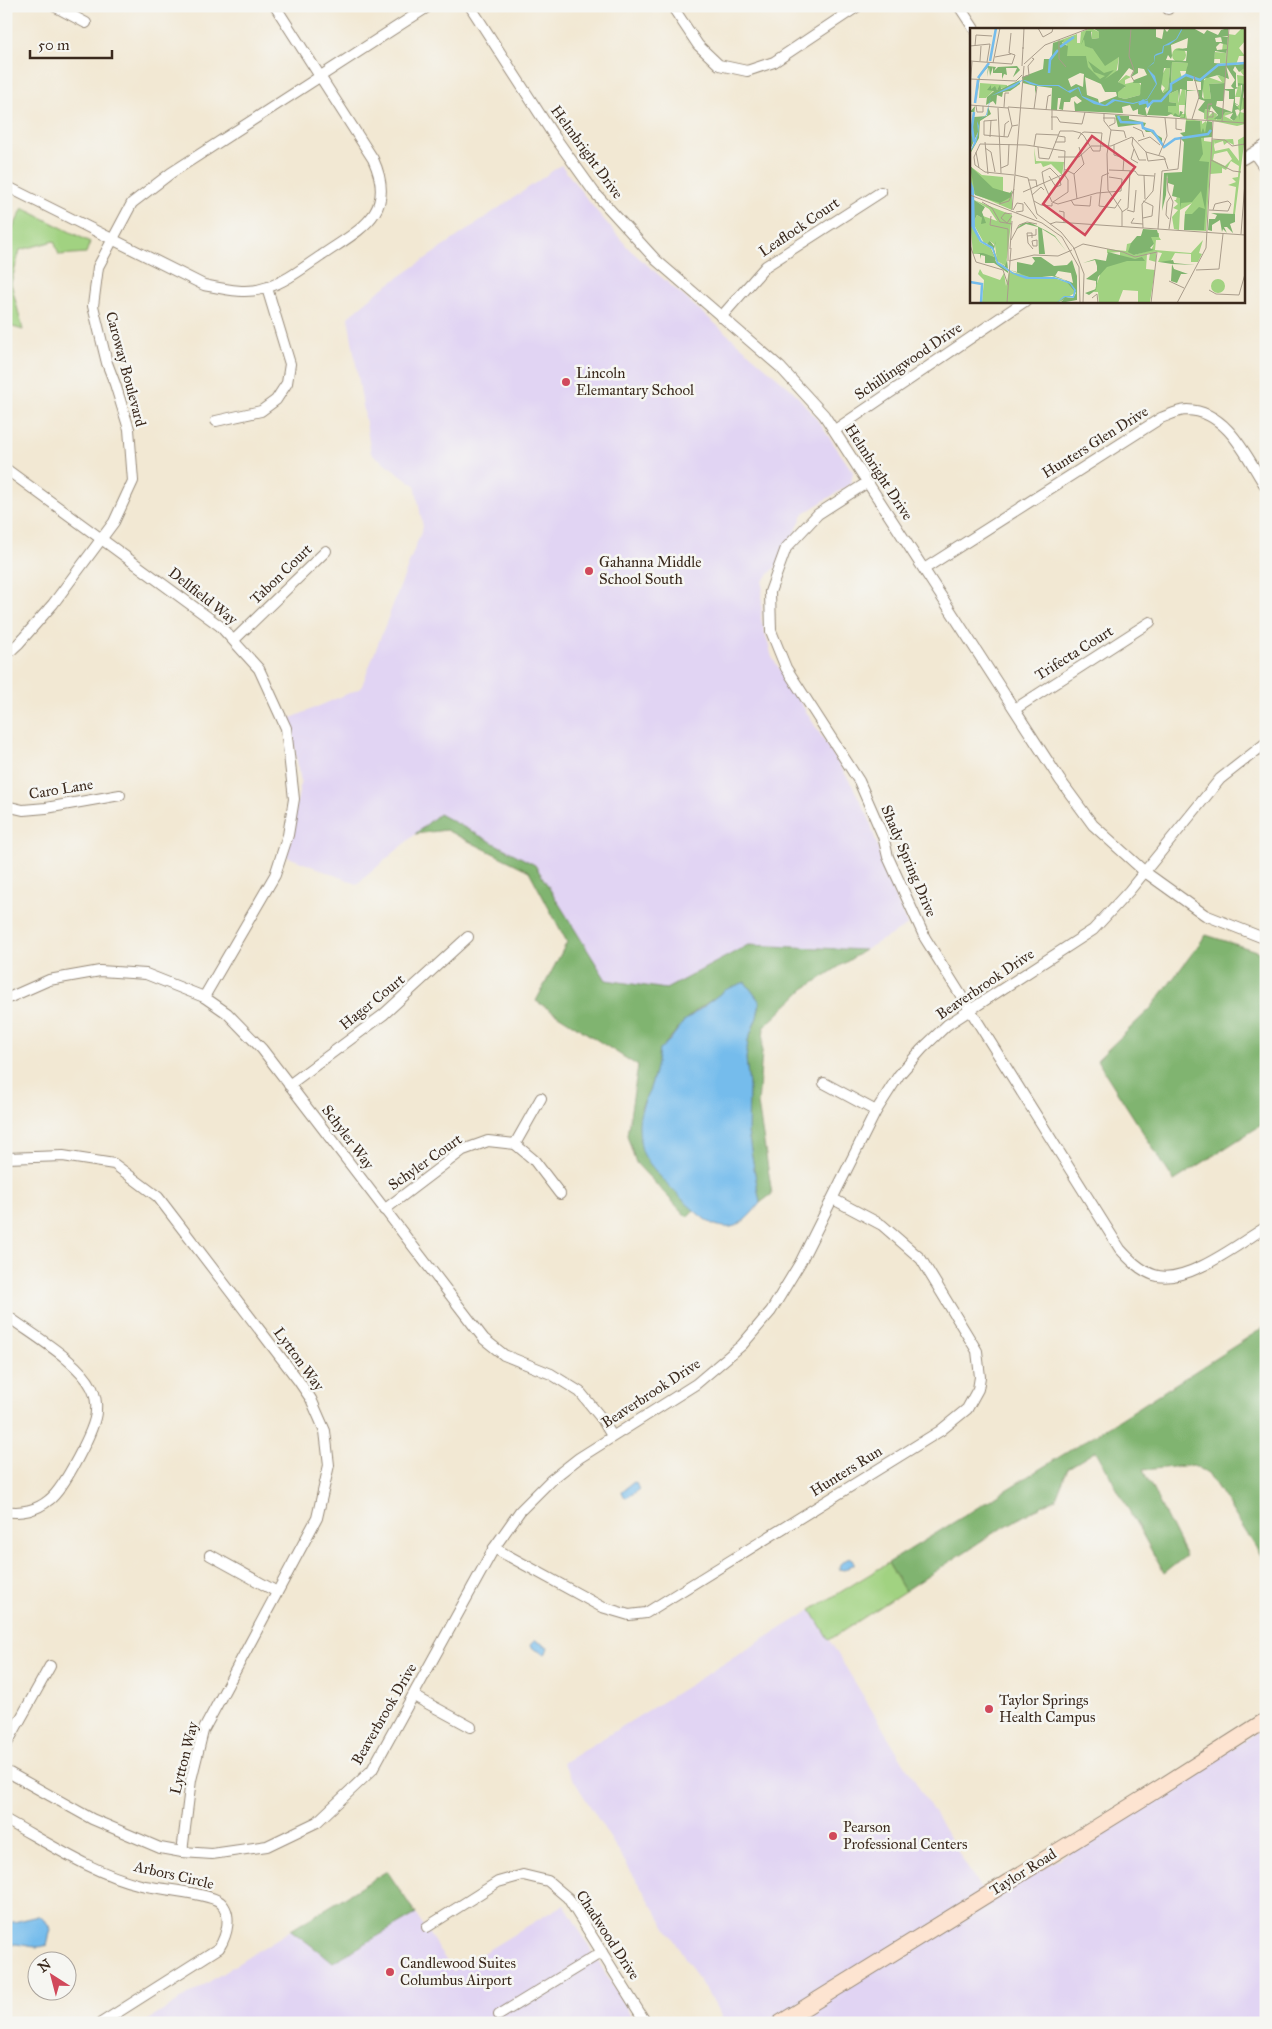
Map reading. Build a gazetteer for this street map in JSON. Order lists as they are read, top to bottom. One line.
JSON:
{"streets":{"main road":["Taylor Road"],"street":["Helmbright Drive","Leaflock Court","Schillingwood Drive","Caroway Boulevard","Hunters Glen Drive","Tabon Court","Dellfield Way","Trifecta Court","Caro Lane","Shady Spring Drive","Beaverbrook Drive","Hager Court","Schyler Way","Schyler Court","Lytton Way","Hunters Run","Arbors Circle","Chadwood Drive"]},"crossings":[["Helmbright Drive","Leaflock Court"],["Helmbright Drive","Schillingwood Drive"],["Helmbright Drive","Hunters Glen Drive"],["Helmbright Drive","Trifecta Court"],["Helmbright Drive","Shady Spring Drive"],["Helmbright Drive","Beaverbrook Drive"],["Caroway Boulevard","Dellfield Way"],["Tabon Court","Dellfield Way"],["Dellfield Way","Schyler Way"],["Shady Spring Drive","Beaverbrook Drive"],["Beaverbrook Drive","Schyler Way"],["Beaverbrook Drive","Lytton Way"],["Beaverbrook Drive","Hunters Run"],["Hager Court","Schyler Way"],["Schyler Way","Schyler Court"]],"places":["Lincoln Elemantary School","Gahanna Middle School South","Taylor Springs Health Campus","Pearson Professional Centers","Candlewood Suites Columbus Airport"],"scale_bar":"50 m","north":"top left"}
